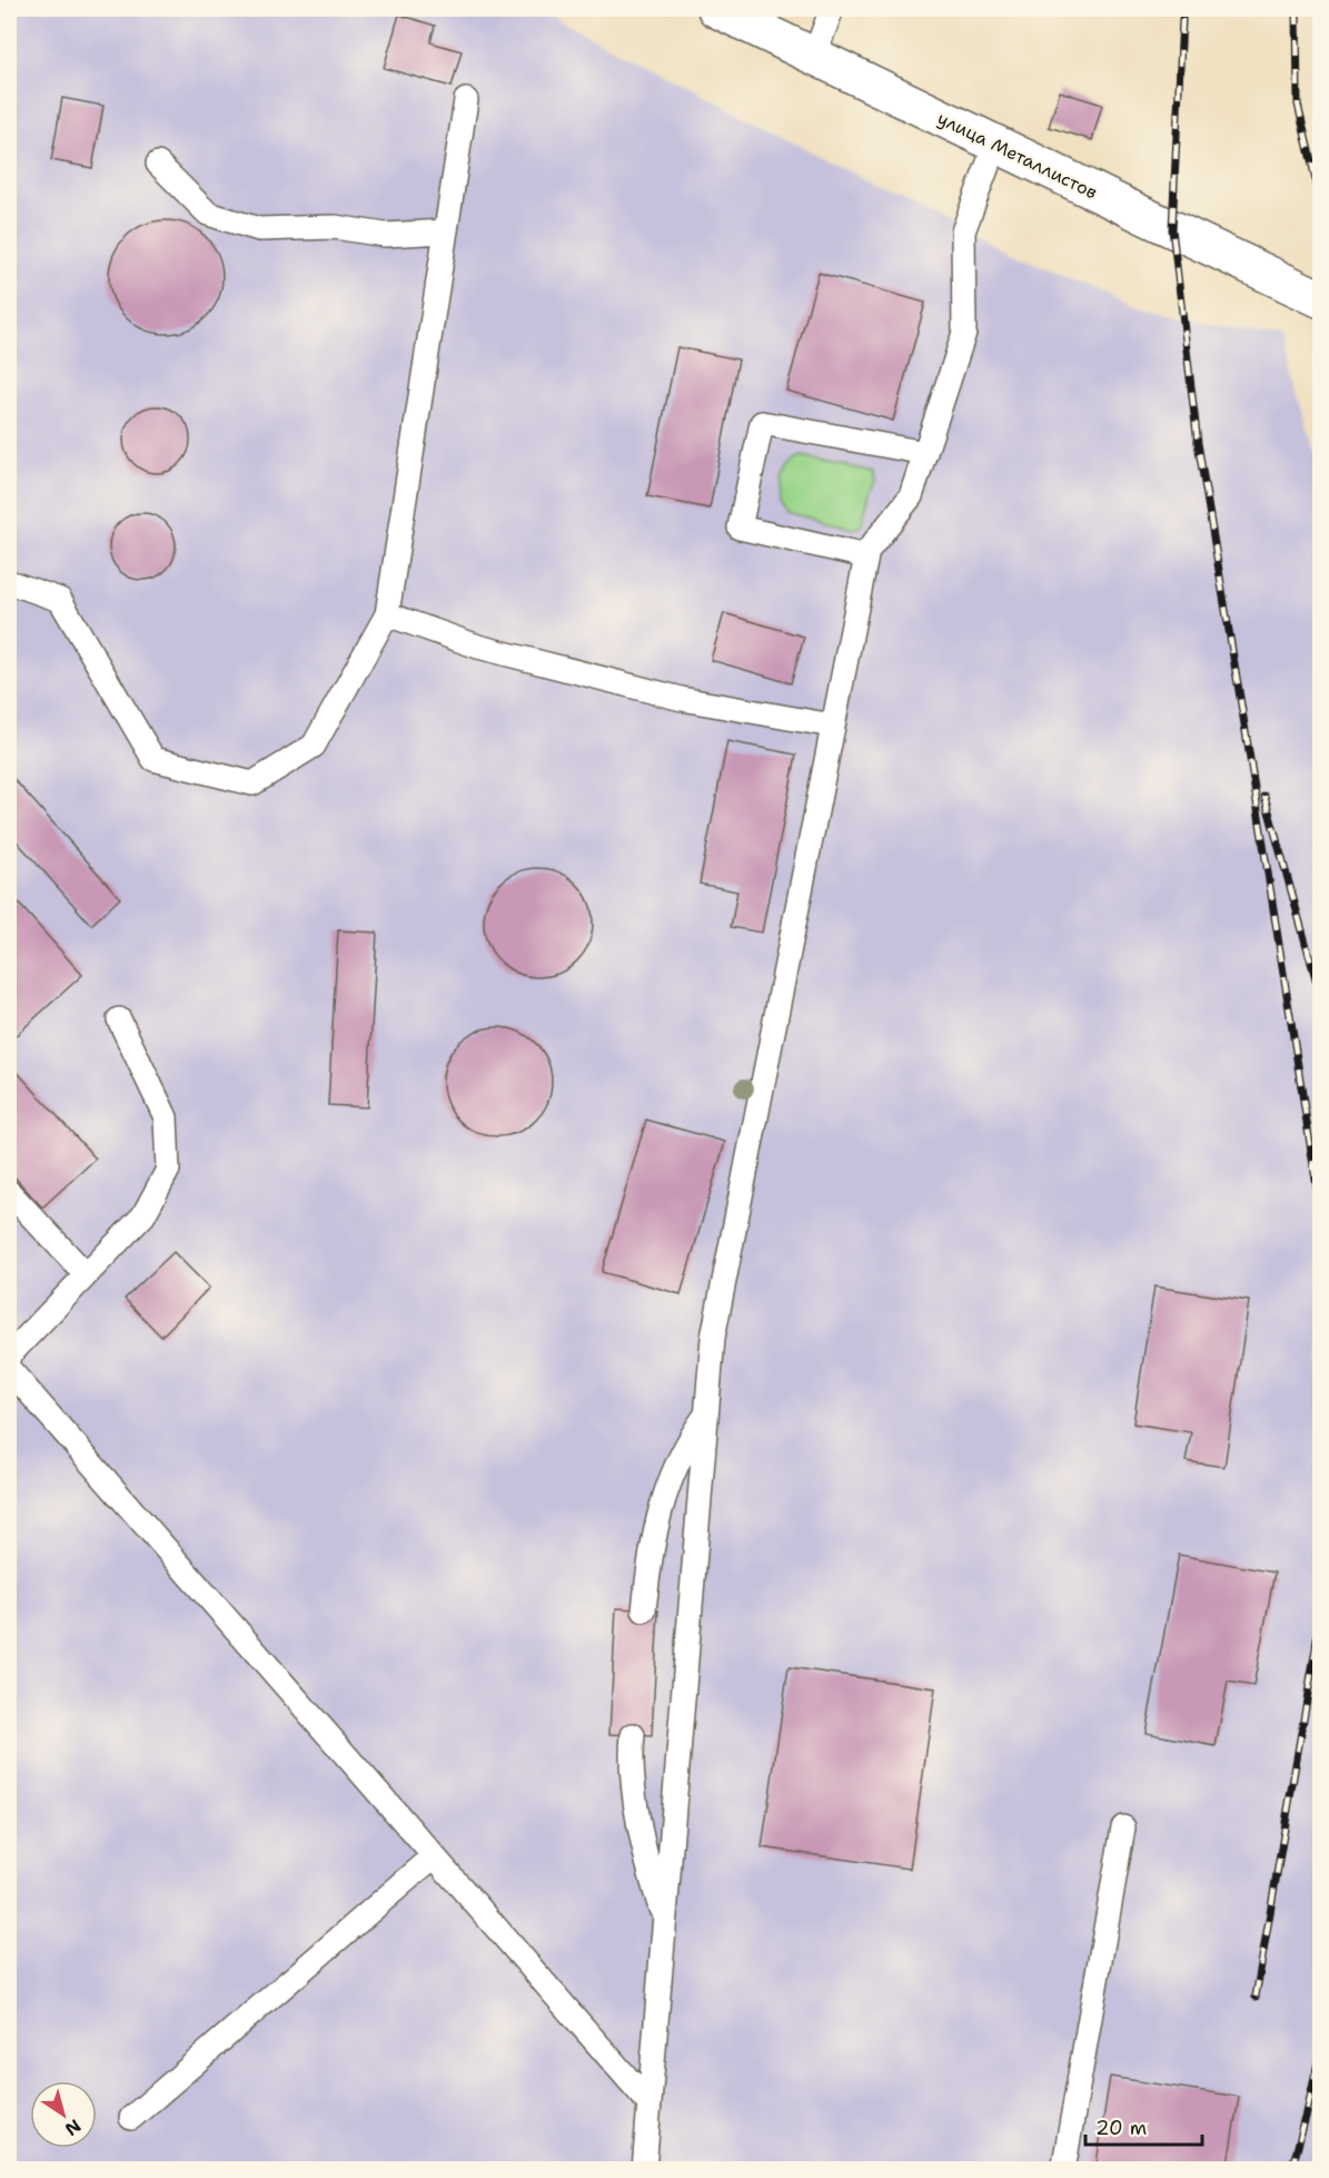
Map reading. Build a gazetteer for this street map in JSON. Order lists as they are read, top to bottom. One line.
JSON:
{"streets":{"street":["улица Металлистов"]},"scale_bar":"20 m","north":"bottom right"}
